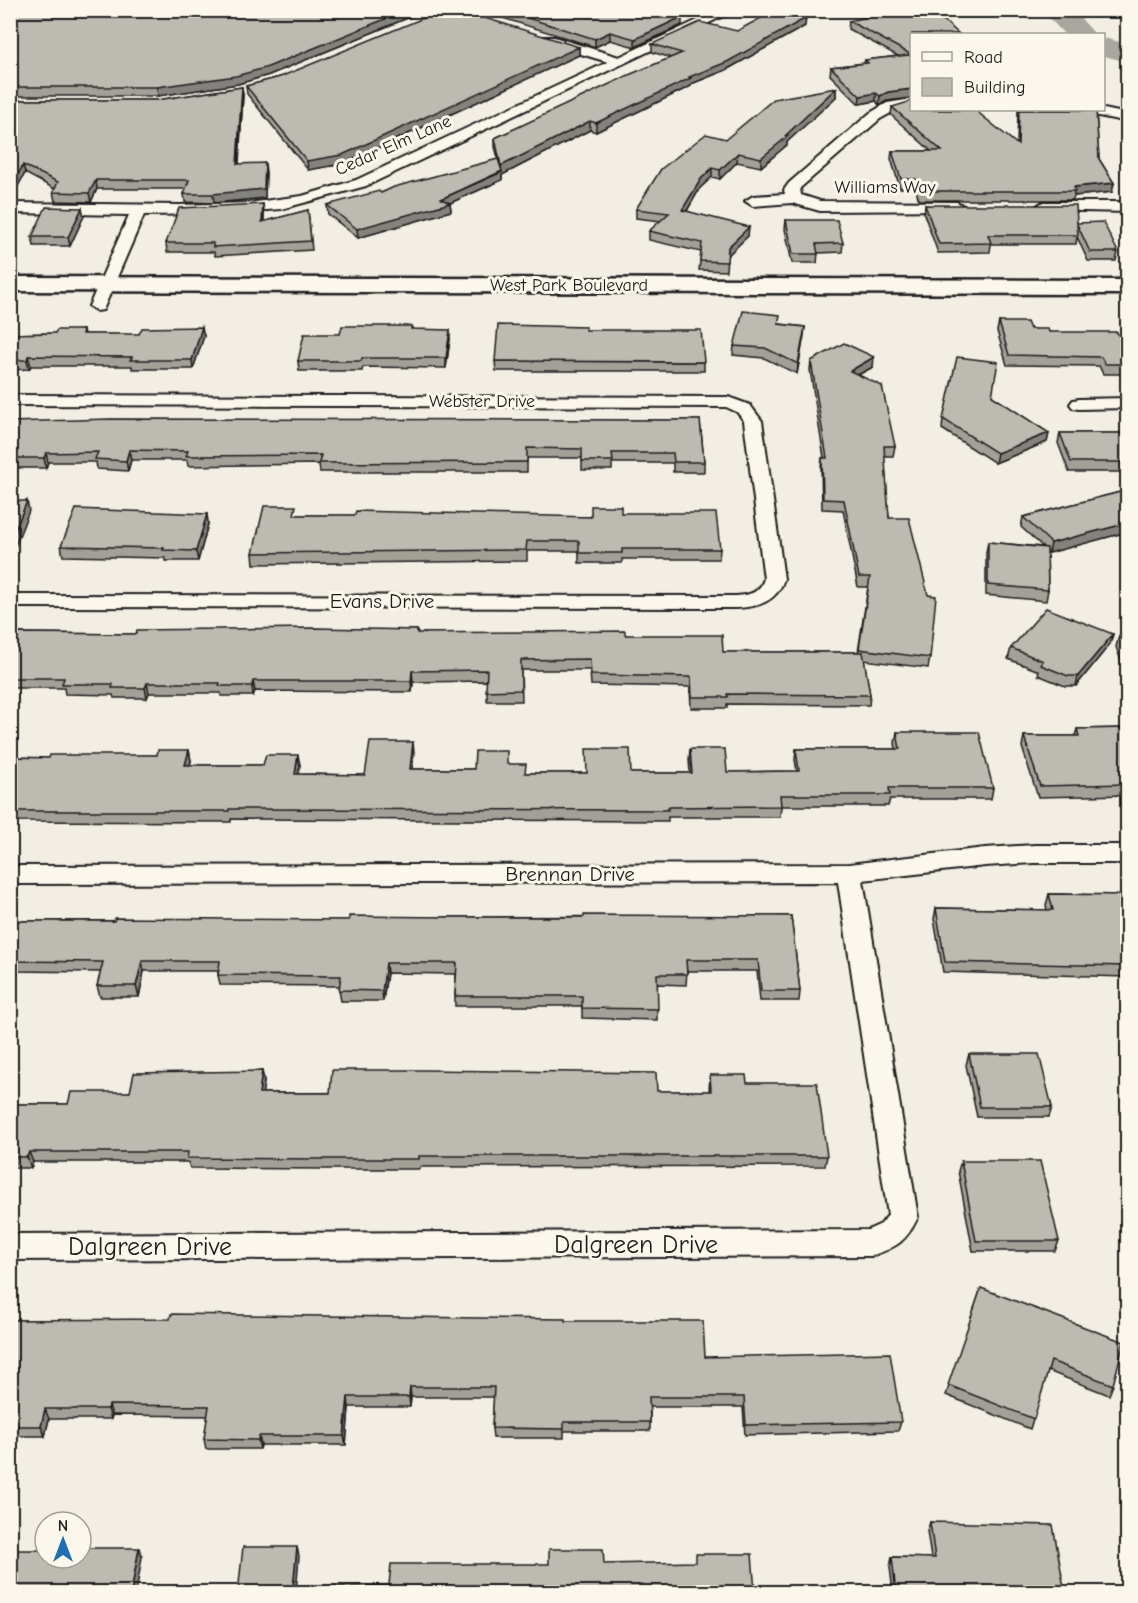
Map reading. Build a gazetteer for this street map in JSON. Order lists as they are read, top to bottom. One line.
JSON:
{"streets":{"main road":["West Park Boulevard"],"street":["Cedar Elm Lane","Williams Way","Webster Drive","Evans Drive","Brennan Drive","Dalgreen Drive"]},"crossings":[["Webster Drive","Evans Drive"],["Brennan Drive","Dalgreen Drive"]],"legend":["Road","Building"],"north":"top"}
